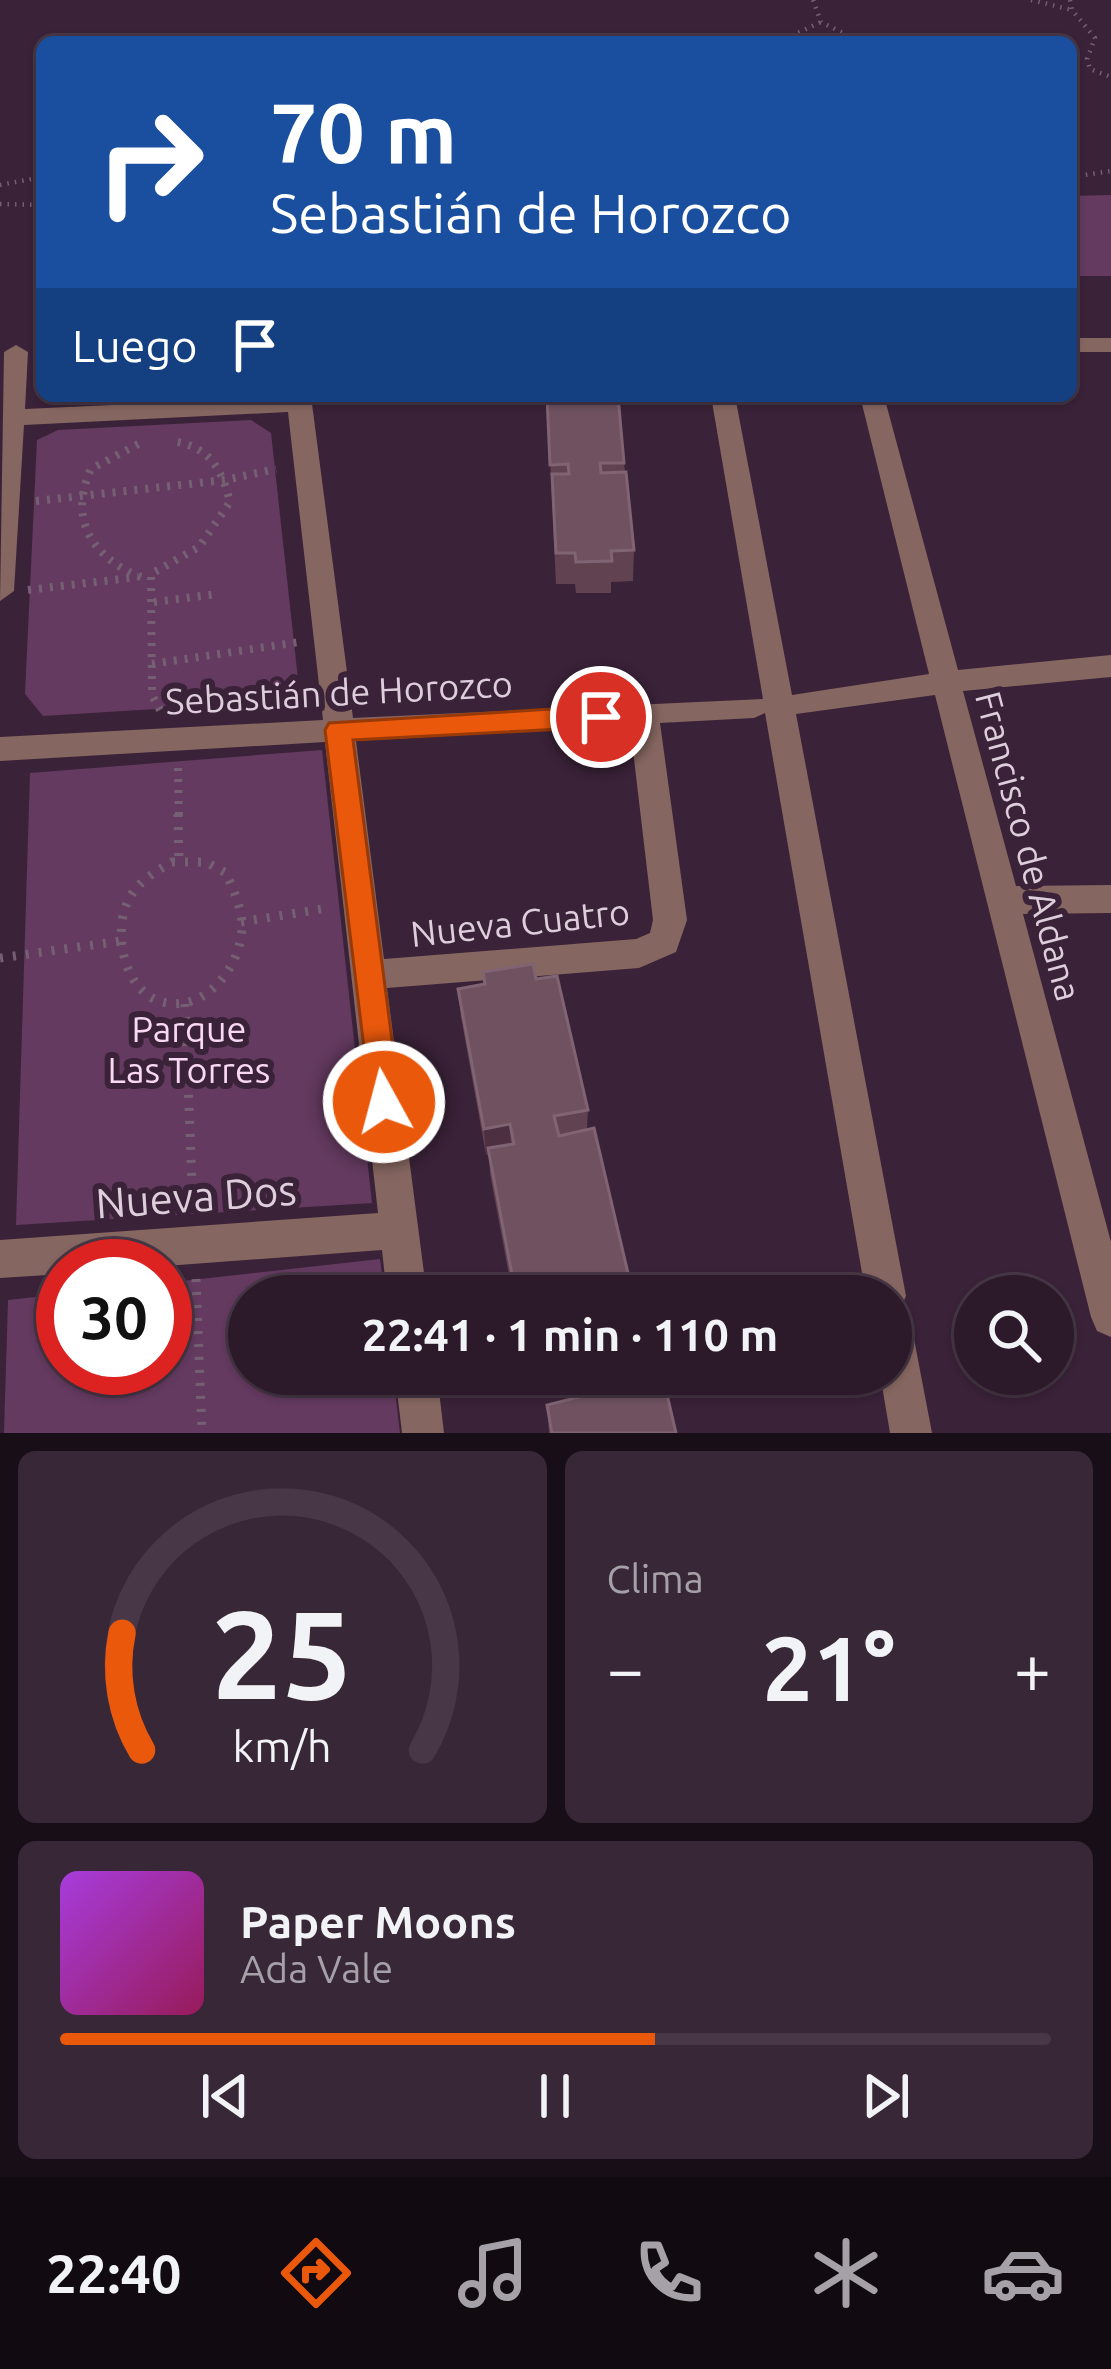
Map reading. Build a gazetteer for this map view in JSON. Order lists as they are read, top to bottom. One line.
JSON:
{"streets":{"street":["Sebastián de Horozco","Francisco de Aldana","Nueva Cuatro","Nueva Dos"]},"crossings":[["Sebastián de Horozco","Nueva Cuatro"]],"parks":["Parque Las Torres"],"page":{"turn":["70 m","Sebastián de Horozco"],"then":"Luego","limit":"30","trip":"22:41 · 1 min · 110 m","tile":"Clima","heat":["−","21°","+"],"song":["Paper Moons","Ada Vale"],"tabs":"22:40","gauge":["25","km/h"]}}
